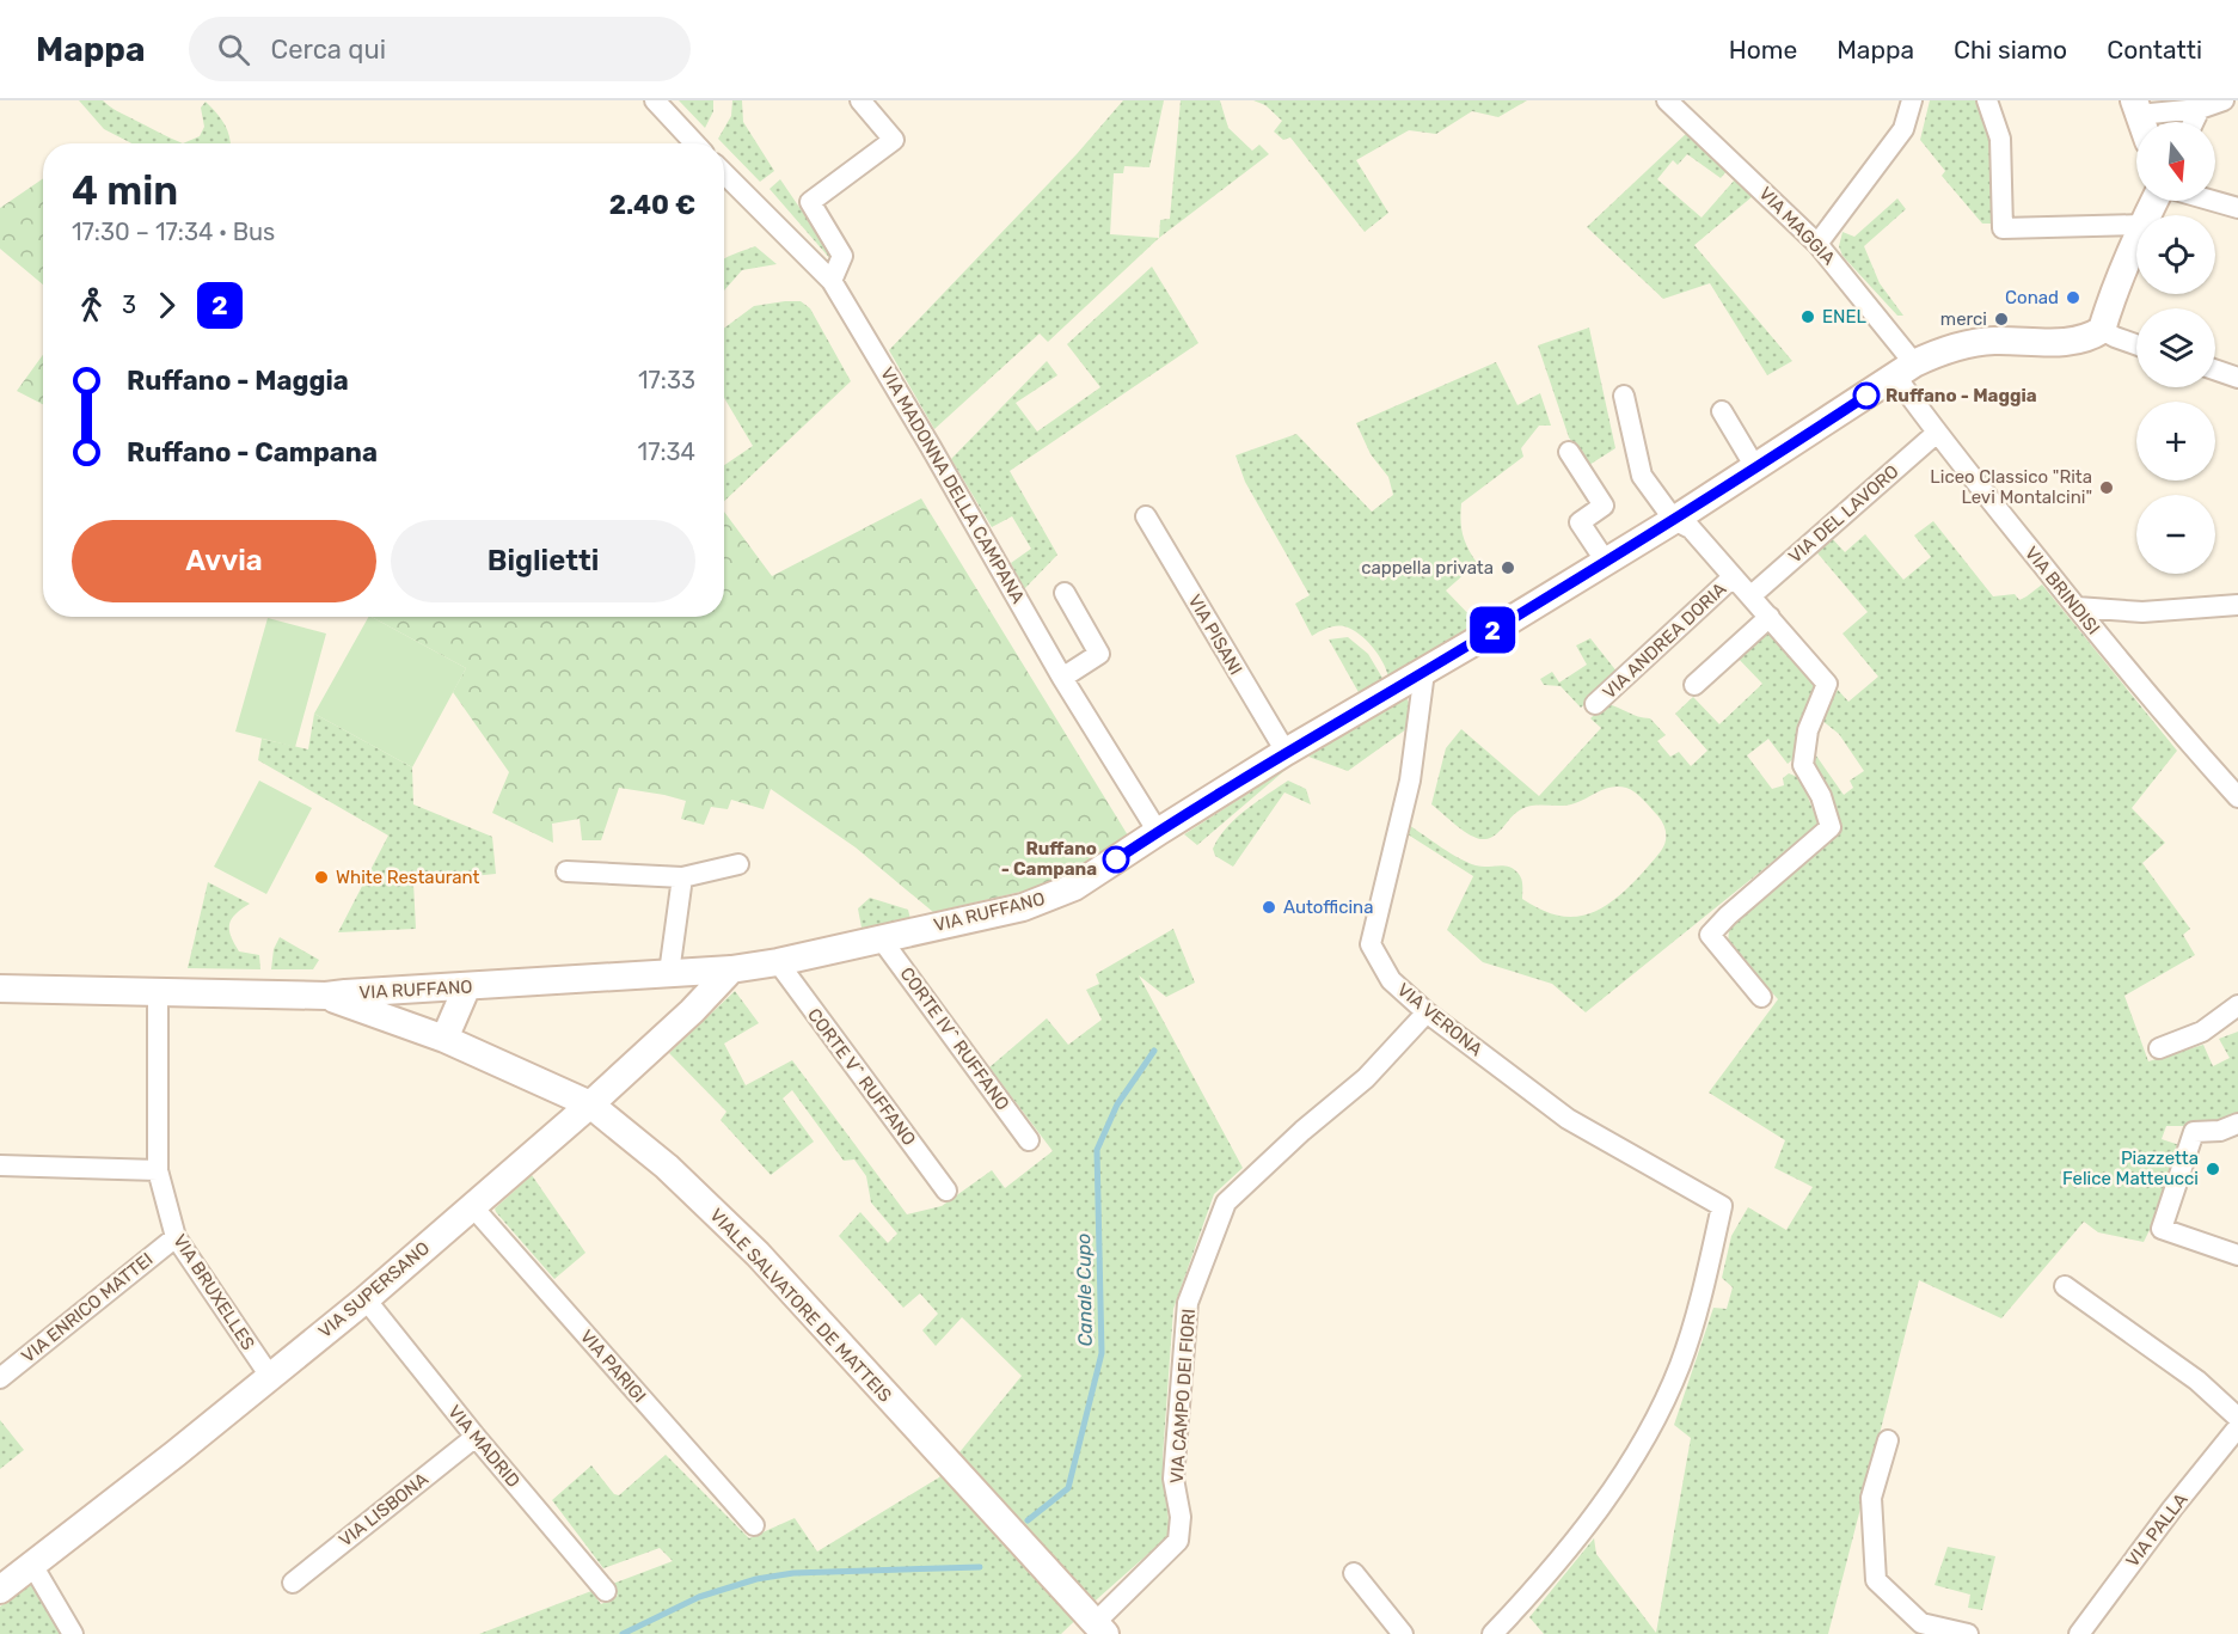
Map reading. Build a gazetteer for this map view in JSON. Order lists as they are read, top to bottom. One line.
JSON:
{"streets":{"street":["VIA MAGGIA","VIA MADONNA DELLA CAMPANA","VIA DEL LAVORO","VIA BRINDISI","VIA PISANI","VIA ANDREA DORIA","VIA RUFFANO","VIA VERONA","CORTE IV^ RUFFANO","CORTE V^ RUFFANO","VIA SUPERSANO","VIA BRUXELLES","VIALE SALVATORE DE MATTEIS","VIA ENRICO MATTEI","VIA PARIGI","VIA CAMPO DEI FIORI","VIA MADRID","VIA LISBONA","VIA PALLA"]},"crossings":[["VIA MAGGIA","VIA BRINDISI"],["VIA MAGGIA","VIA RUFFANO"],["VIA MADONNA DELLA CAMPANA","VIA RUFFANO"],["VIA DEL LAVORO","VIA BRINDISI"],["VIA BRINDISI","VIA RUFFANO"],["VIA PISANI","VIA RUFFANO"],["VIA RUFFANO","VIA VERONA"],["VIA RUFFANO","CORTE IV^ RUFFANO"],["VIA RUFFANO","CORTE V^ RUFFANO"],["VIA RUFFANO","VIA SUPERSANO"],["VIA RUFFANO","VIA BRUXELLES"],["VIA RUFFANO","VIALE SALVATORE DE MATTEIS"],["VIA VERONA","VIA CAMPO DEI FIORI"],["VIA SUPERSANO","VIA BRUXELLES"],["VIA SUPERSANO","VIALE SALVATORE DE MATTEIS"],["VIA SUPERSANO","VIA PARIGI"],["VIA SUPERSANO","VIA MADRID"],["VIA BRUXELLES","VIA ENRICO MATTEI"],["VIALE SALVATORE DE MATTEIS","VIA CAMPO DEI FIORI"],["VIA MADRID","VIA LISBONA"]],"water":["Canale Cupo"],"places":["Conad","ENEL","merci","Ruffano - Maggia","Liceo Classico \"Rita Levi Montalcini\"","cappella privata","Ruffano - Campana","White Restaurant","Autofficina","Piazzetta Felice Matteucci"],"lines":["bus line 2"],"north":"bottom","page":{"header":"Mappa","search":"Cerca qui","nav":["Home","Mappa","Chi siamo","Contatti"],"on_map":"2","map_buttons":["+","−"],"heading":["4 min","17:30 – 17:34 · Bus","2.40 €"],"legs":["3","2"],"list":[{"name":"Ruffano - Maggia","value":"17:33"},{"name":"Ruffano - Campana","value":"17:34"}],"buttons":["Avvia","Biglietti"]}}
